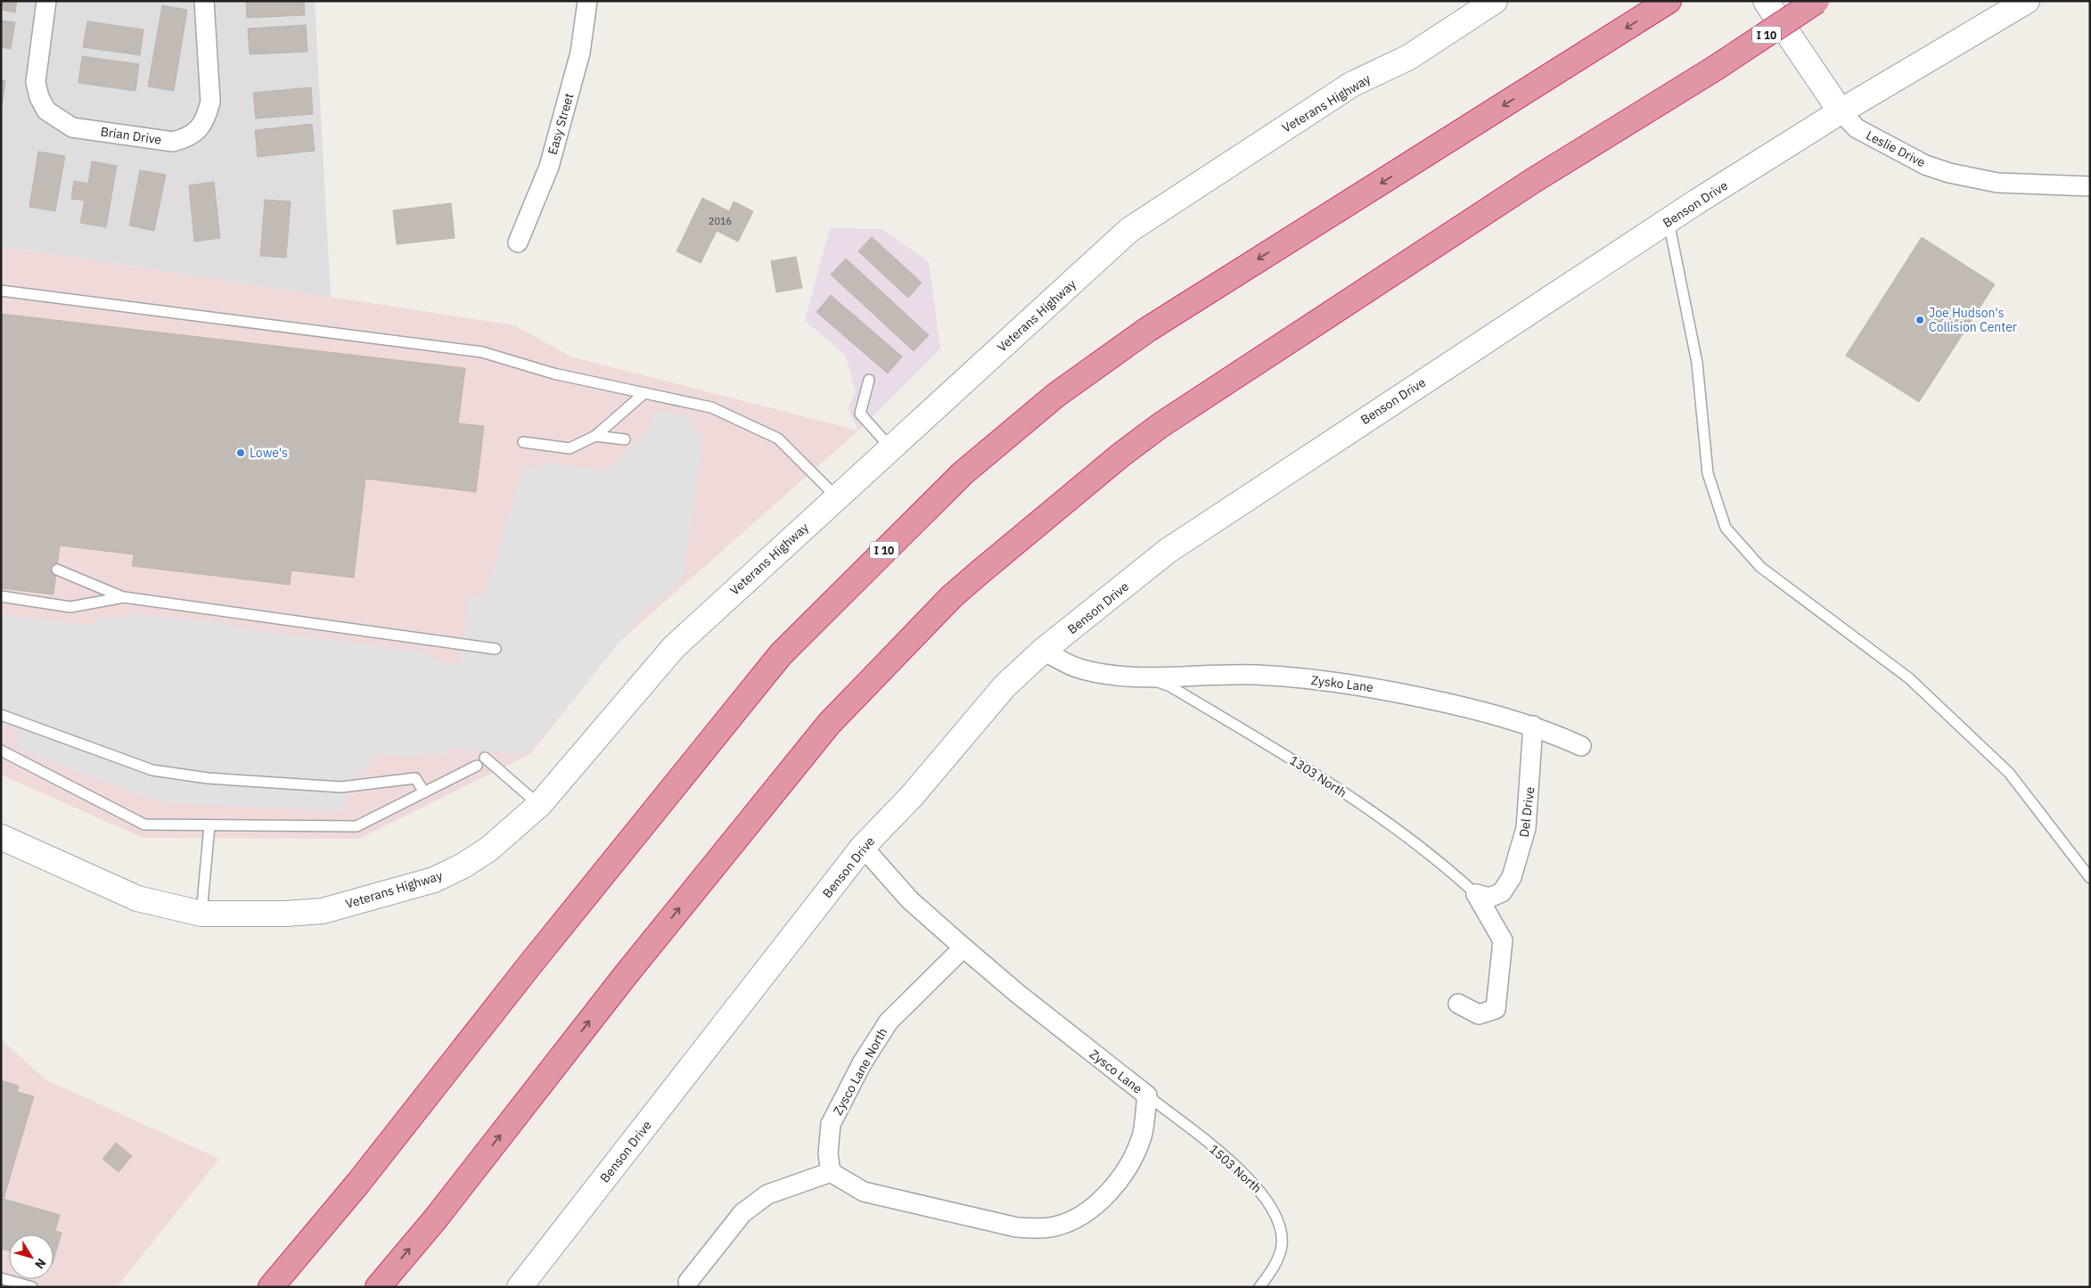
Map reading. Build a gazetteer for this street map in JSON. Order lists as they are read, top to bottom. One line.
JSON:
{"streets":{"highway":["I 10"],"street":["Veterans Highway","Easy Street","Brian Drive","Leslie Drive","Benson Drive","Zysko Lane","Del Drive","Zysco Lane North","Zysco Lane"],"lane":["1303 North","1503 North"]},"crossings":[["Leslie Drive","Benson Drive"],["Benson Drive","Zysko Lane"],["Benson Drive","Zysco Lane"],["Zysko Lane","1303 North"],["Zysko Lane","Del Drive"],["1303 North","Del Drive"],["Zysco Lane North","Zysco Lane"],["Zysco Lane","1503 North"]],"places":["Joe Hudson's Collision Center","Lowe's"],"house_numbers":["2016"],"north":"bottom right"}
